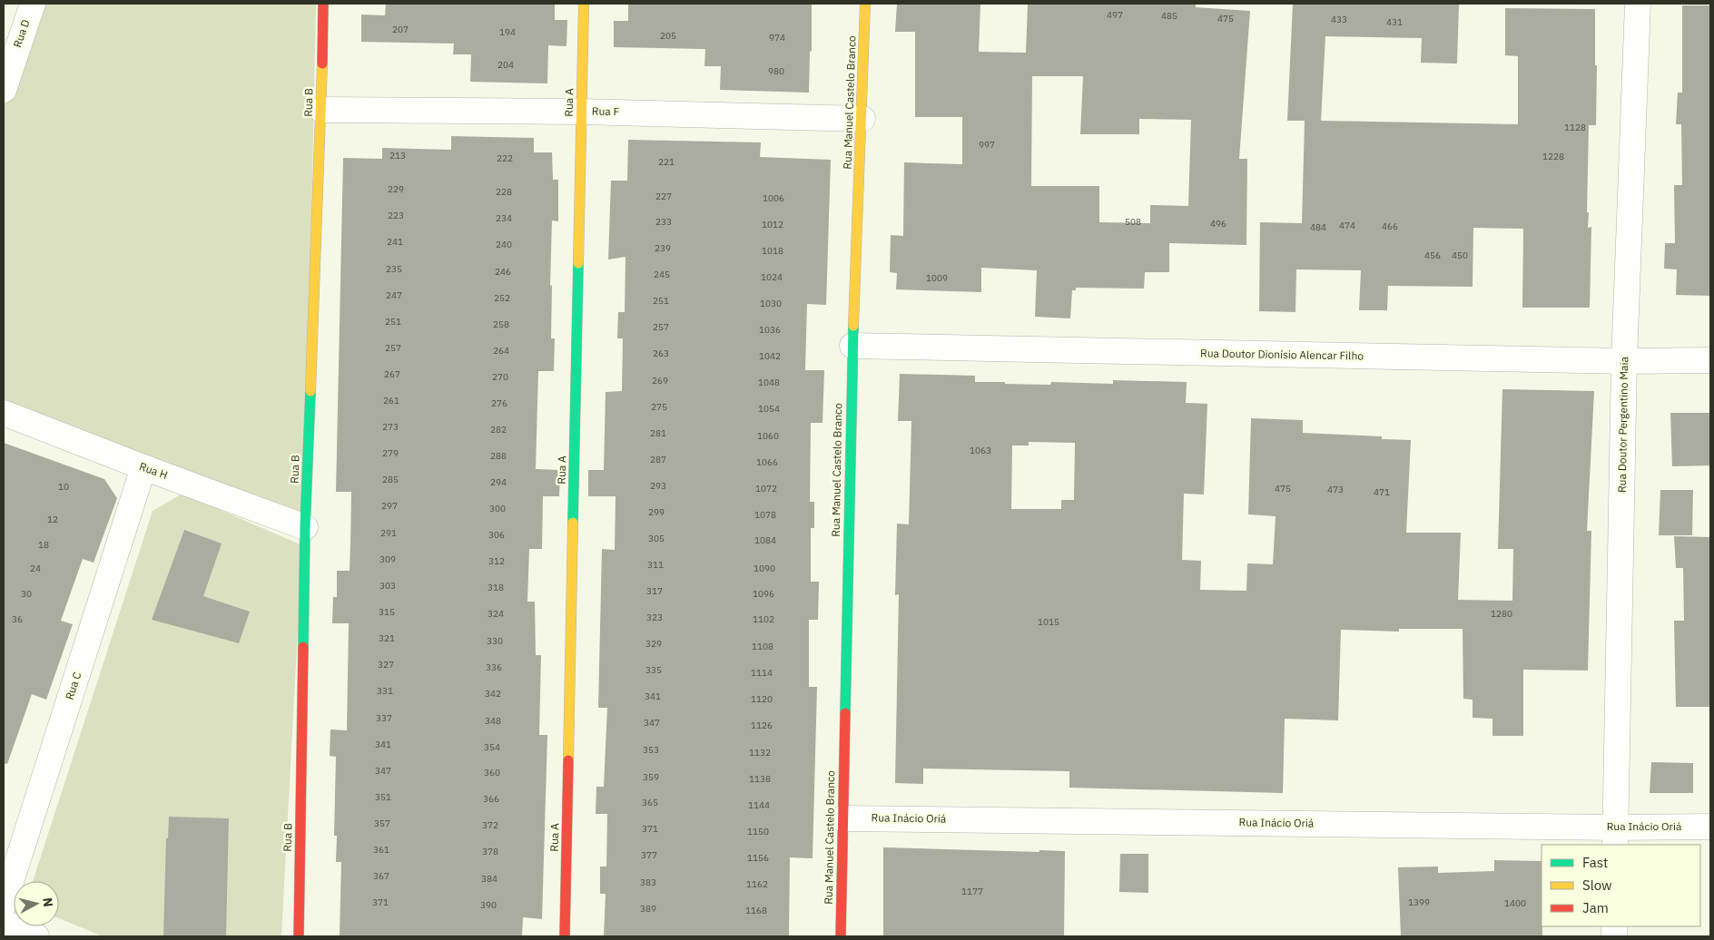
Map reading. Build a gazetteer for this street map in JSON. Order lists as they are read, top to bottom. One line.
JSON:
{"streets":{"street":["Rua D","Rua B","Rua A","Rua Manuel Castelo Branco","Rua F","Rua Doutor Dionísio Alencar Filho","Rua Doutor Pergentino Maia","Rua H","Rua C","Rua Inácio Oriá"]},"crossings":[["Rua B","Rua F"],["Rua B","Rua H"],["Rua A","Rua F"],["Rua Manuel Castelo Branco","Rua F"],["Rua Manuel Castelo Branco","Rua Doutor Dionísio Alencar Filho"],["Rua Manuel Castelo Branco","Rua Inácio Oriá"],["Rua Doutor Dionísio Alencar Filho","Rua Doutor Pergentino Maia"],["Rua Doutor Pergentino Maia","Rua Inácio Oriá"],["Rua H","Rua C"]],"house_numbers":["497","485","475","433","431","207","194","205","974","204","980","1128","997","213","1228","222","221","229","228","227","1006","223","234","233","508","496","1012","474","466","484","241","240","239","1018","456","450","235","246","245","1024","1009","247","252","251","1030","251","258","257","1036","257","264","263","1042","267","270","269","1048","261","276","275","1054","273","282","281","1060","1063","279","288","287","1066","285","294","293","10","1072","475","473","471","297","300","299","1078","12","291","306","305","1084","18","309","312","311","24","1090","303","318","317","30","1096","315","324","1280","323","36","1102","1015","321","330","329","1108","327","336","335","1114","331","342","341","1120","337","348","347","1126","341","354","353","1132","347","360","359","1138","351","366","365","1144","357","372","371","1150","361","378","377","1156","367","384","383","1162","1177","371","1399","1400","390","389","1168"],"legend":["Fast","Slow","Jam"],"north":"right"}
